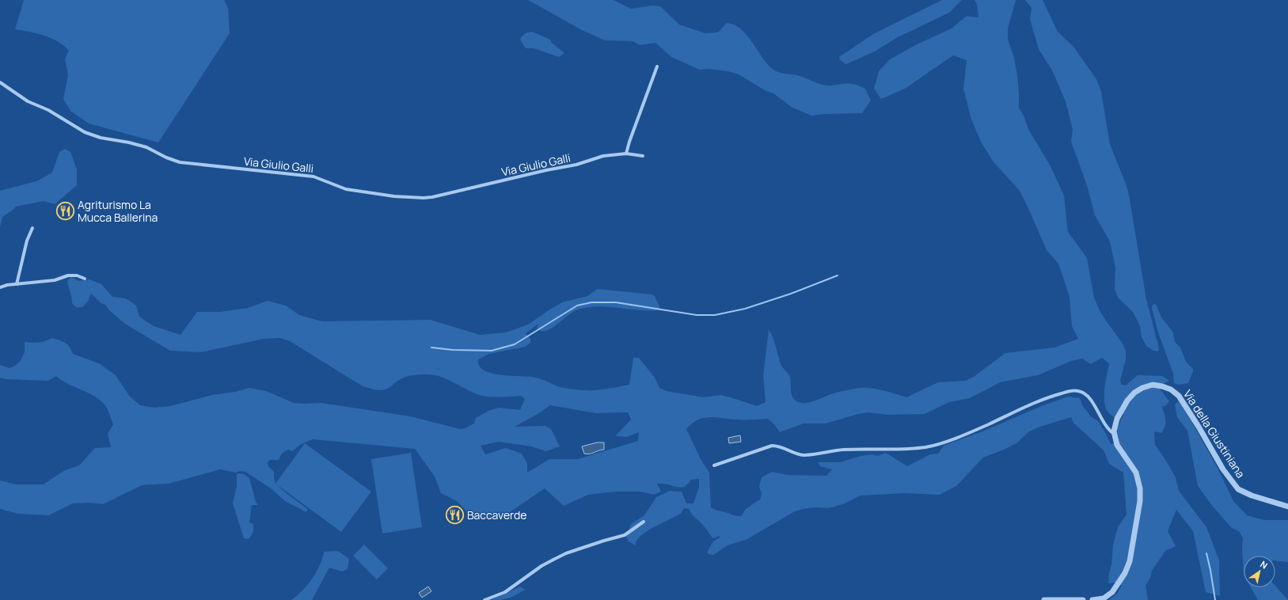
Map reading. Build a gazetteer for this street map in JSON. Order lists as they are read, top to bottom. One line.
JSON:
{"streets":{"street":["Via Giulio Galli","Via della Giustiniana"]},"places":{"restaurant":["Agriturismo La Mucca Ballerina","Baccaverde"]},"north":"top right"}
